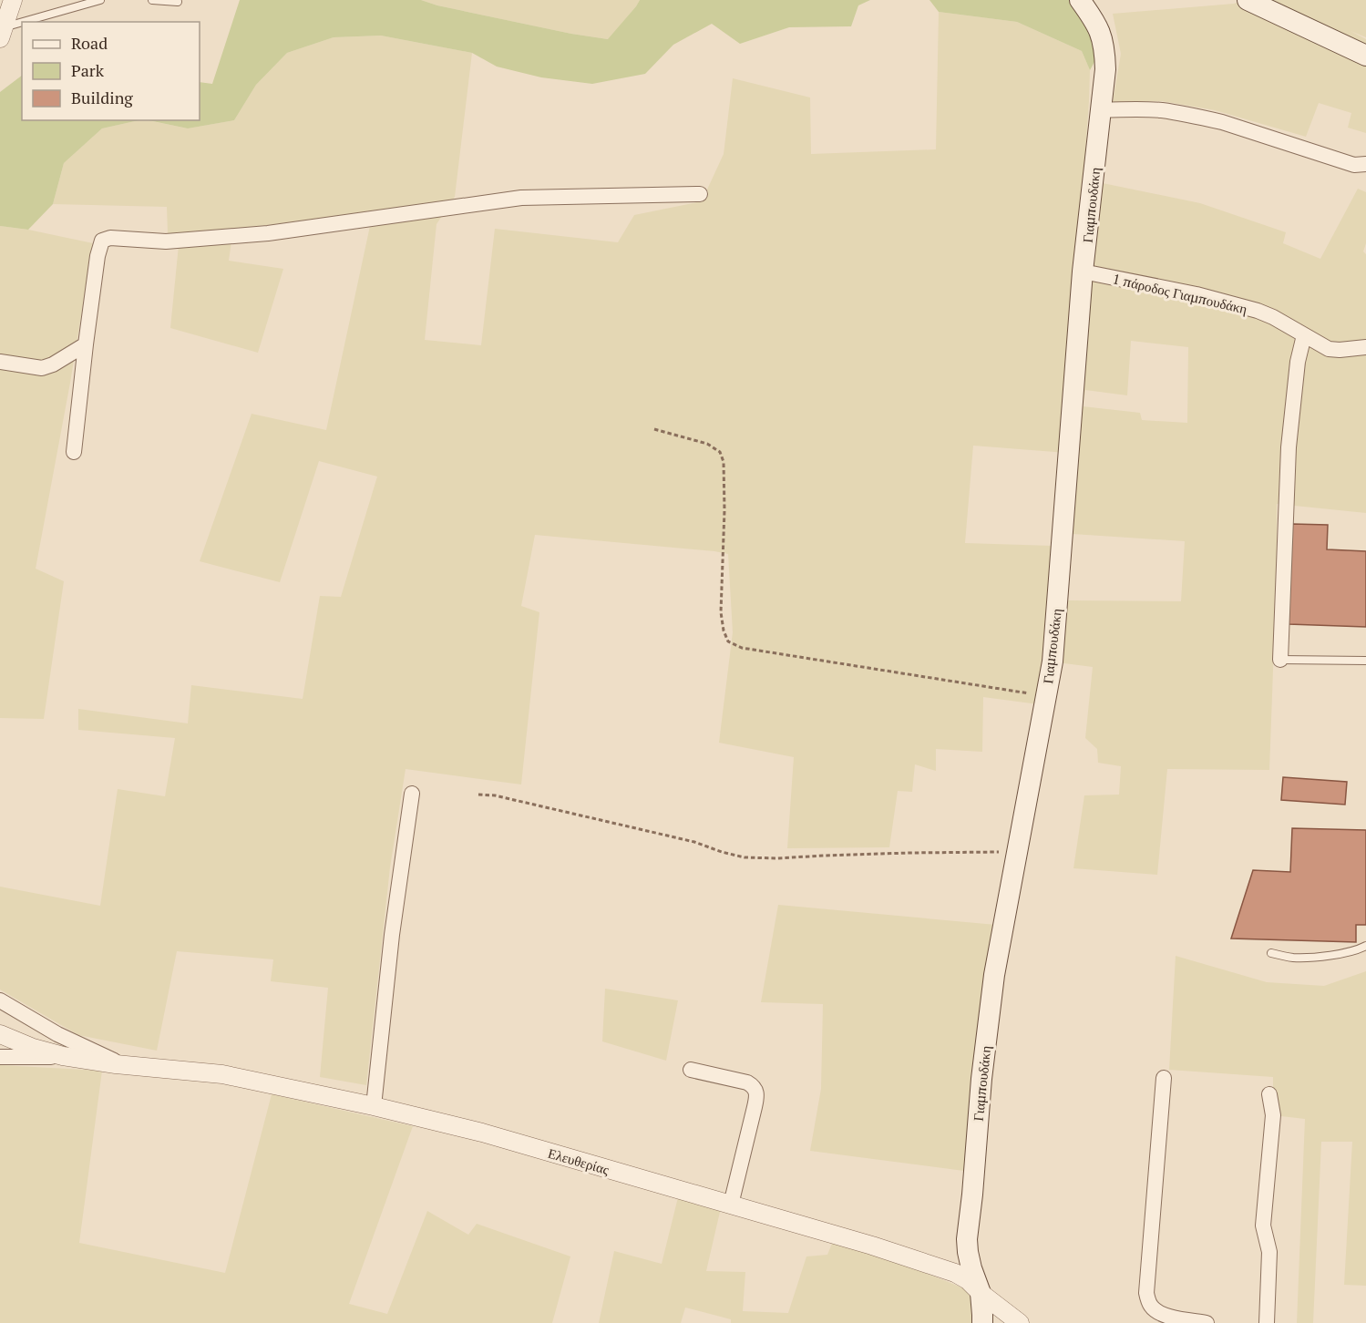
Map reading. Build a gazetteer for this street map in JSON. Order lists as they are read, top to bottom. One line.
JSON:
{"streets":{"main road":["Γιαμπουδάκη"],"street":["1 πάροδος Γιαμπουδάκη","Ελευθερίας"]},"crossings":[["Γιαμπουδάκη","1 πάροδος Γιαμπουδάκη"],["Γιαμπουδάκη","Ελευθερίας"]],"legend":["Road","Park","Building"]}
